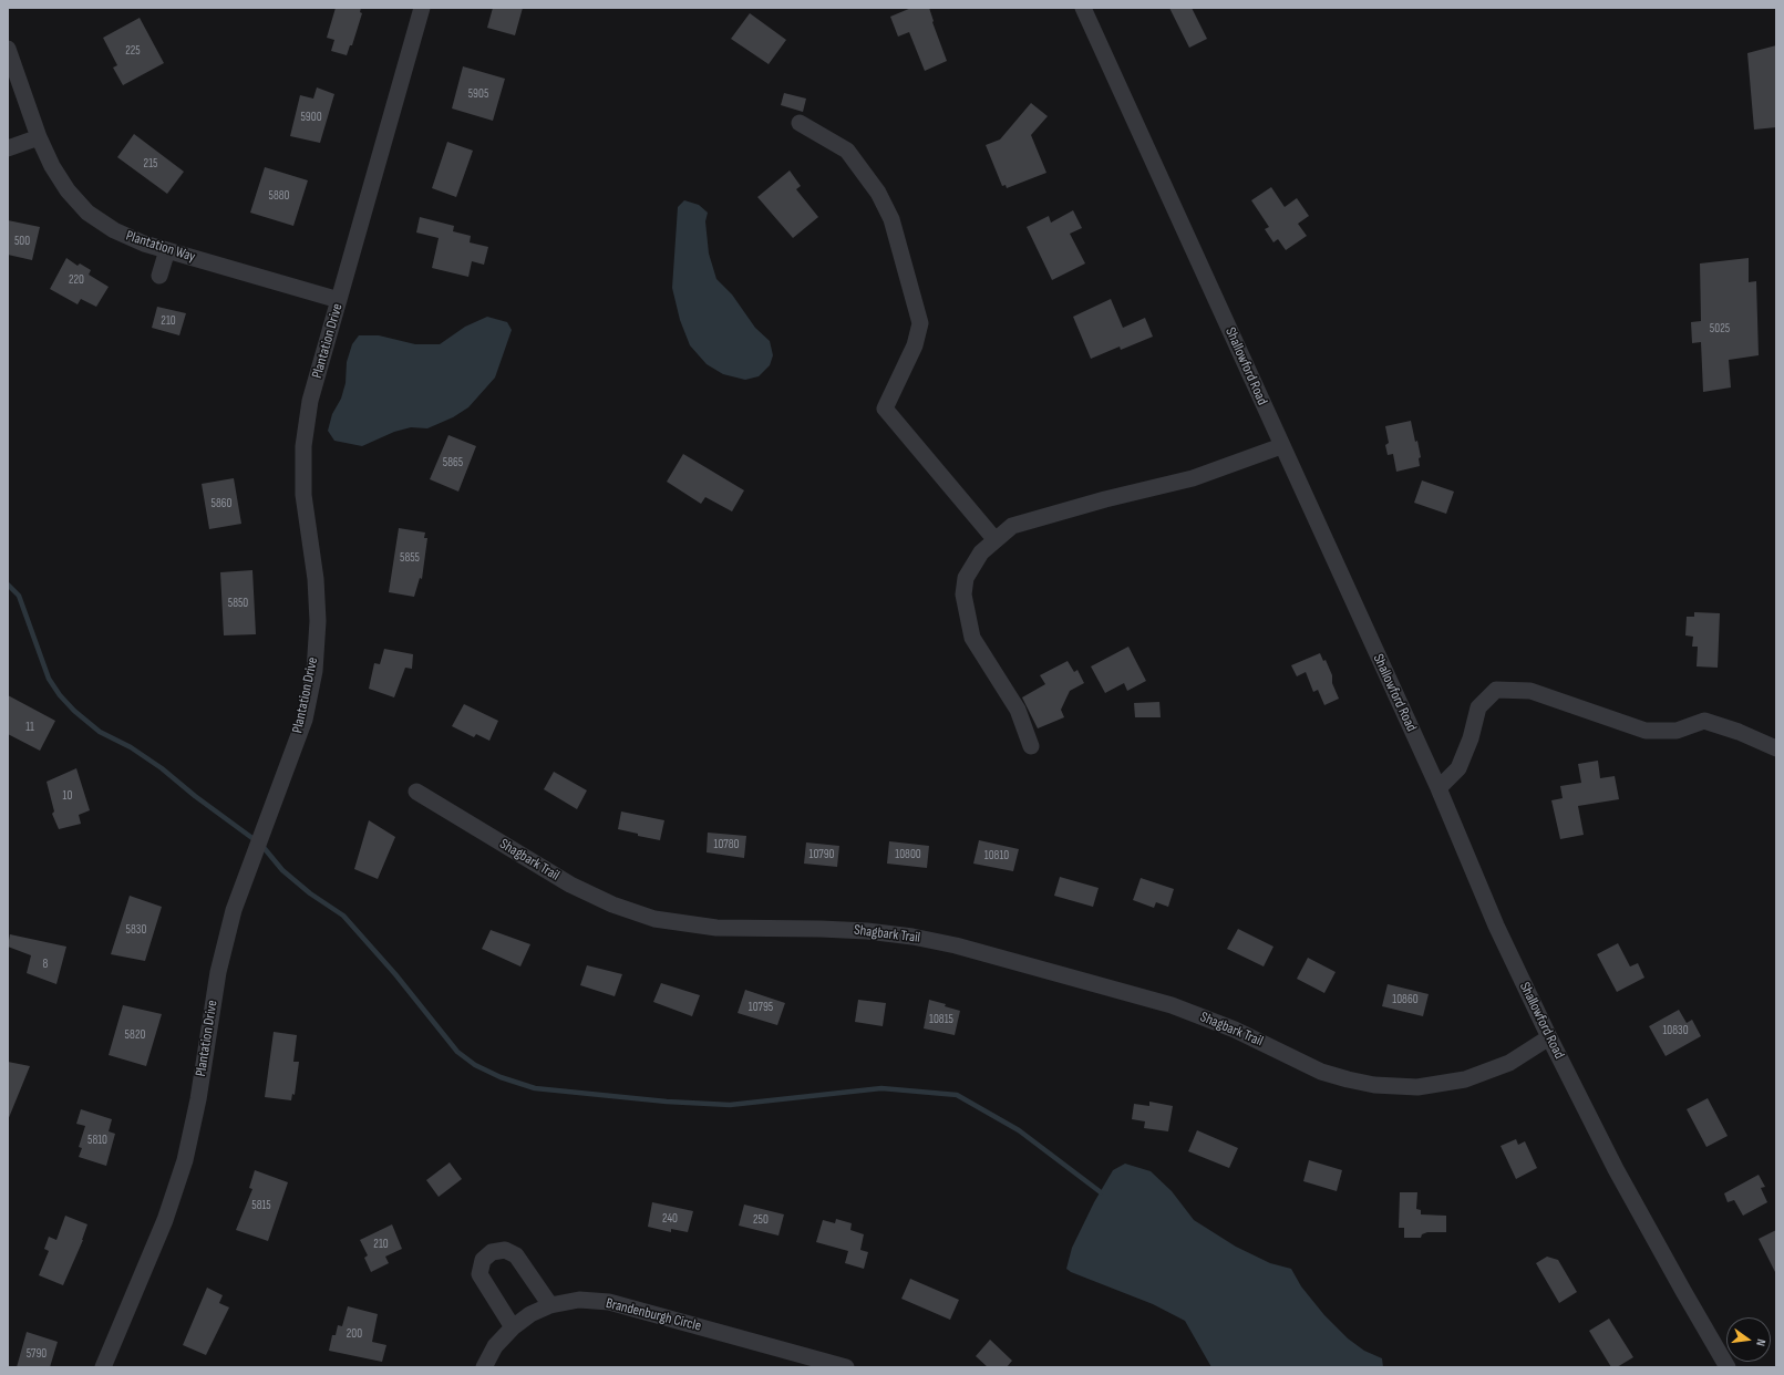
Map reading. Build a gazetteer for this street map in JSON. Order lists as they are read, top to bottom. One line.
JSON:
{"streets":{"street":["Plantation Way","Plantation Drive","Shallowford Road","Shagbark Trail","Brandenburgh Circle"]},"crossings":[["Plantation Way","Plantation Drive"],["Shallowford Road","Shagbark Trail"]],"house_numbers":["225","5905","5900","215","5880","500","220","210","5025","5865","5860","5855","5850","11","10","10780","10790","10800","10810","5830","8","10860","10795","10815","10830","5820","5810","5815","240","250","210","200","5790"],"north":"right"}
